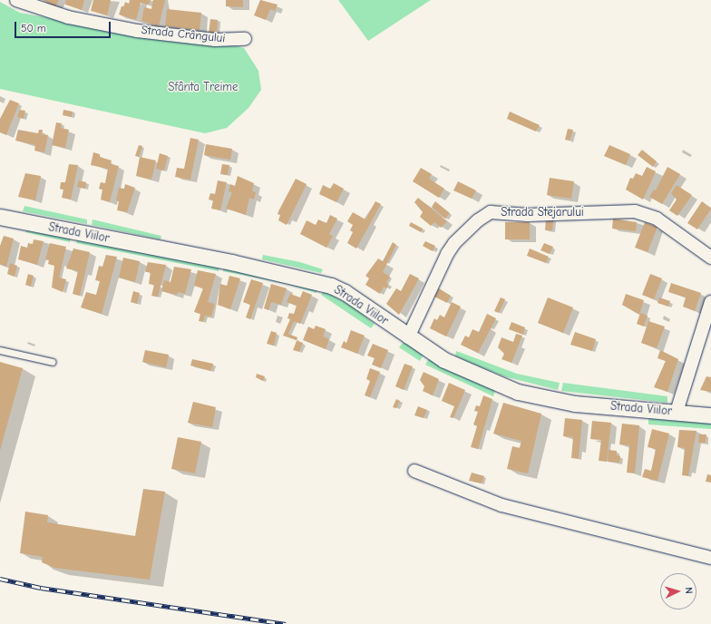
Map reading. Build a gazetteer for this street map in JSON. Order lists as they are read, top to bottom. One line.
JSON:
{"streets":{"street":["Strada Crângului","Strada Stejarului","Strada Viilor"]},"crossings":[["Strada Stejarului","Strada Viilor"]],"parks":["Sfânta Treime"],"scale_bar":"50 m","north":"right"}
